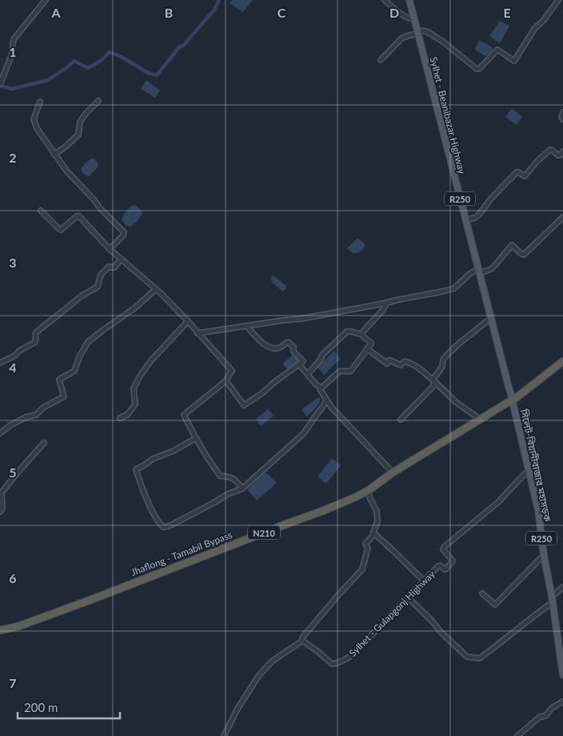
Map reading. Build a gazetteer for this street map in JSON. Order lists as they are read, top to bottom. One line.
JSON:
{"streets":{"highway":["N210","Jhaflong - Tamabil Bypass"],"main road":["Sylhet - Beanibazar Highway","R250","সিলেট-বিয়ানীবাজার মহাসড়ক"],"street":["Sylhet - Gulapgonj Highway"]},"crossings":[["Sylhet - Beanibazar Highway","সিলেট-বিয়ানীবাজার মহাসড়ক"],["Sylhet - Beanibazar Highway","Jhaflong - Tamabil Bypass"],["সিলেট-বিয়ানীবাজার মহাসড়ক","Jhaflong - Tamabil Bypass"],["সিলেট-বিয়ানীবাজার মহাসড়ক","Sylhet - Gulapgonj Highway"]],"scale_bar":"200 m","grid":{"columns":["A","B","C","D","E"],"rows":["1","2","3","4","5","6","7"]}}
